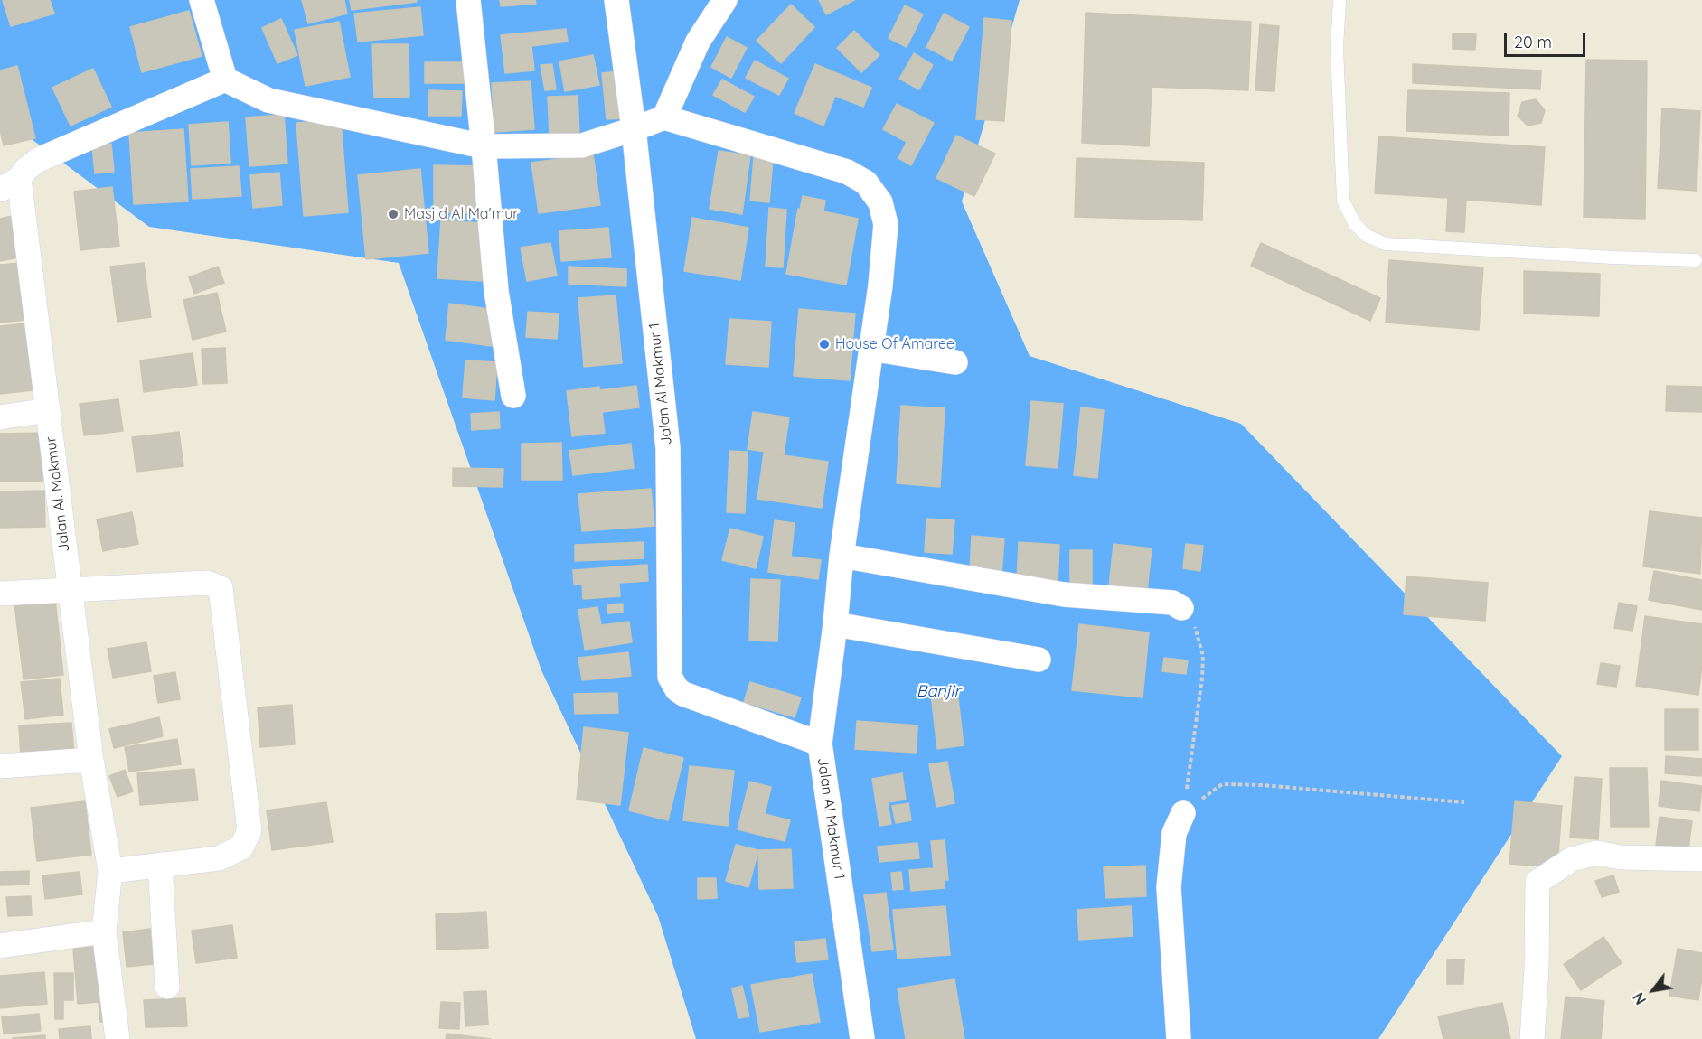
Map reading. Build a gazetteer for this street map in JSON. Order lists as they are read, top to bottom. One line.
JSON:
{"streets":{"street":["Jalan Al Makmur 1","Jalan Al. Makmur"]},"water":["Banjir"],"places":["Masjid Al Ma'mur","House Of Amaree"],"scale_bar":"20 m","north":"bottom left"}
